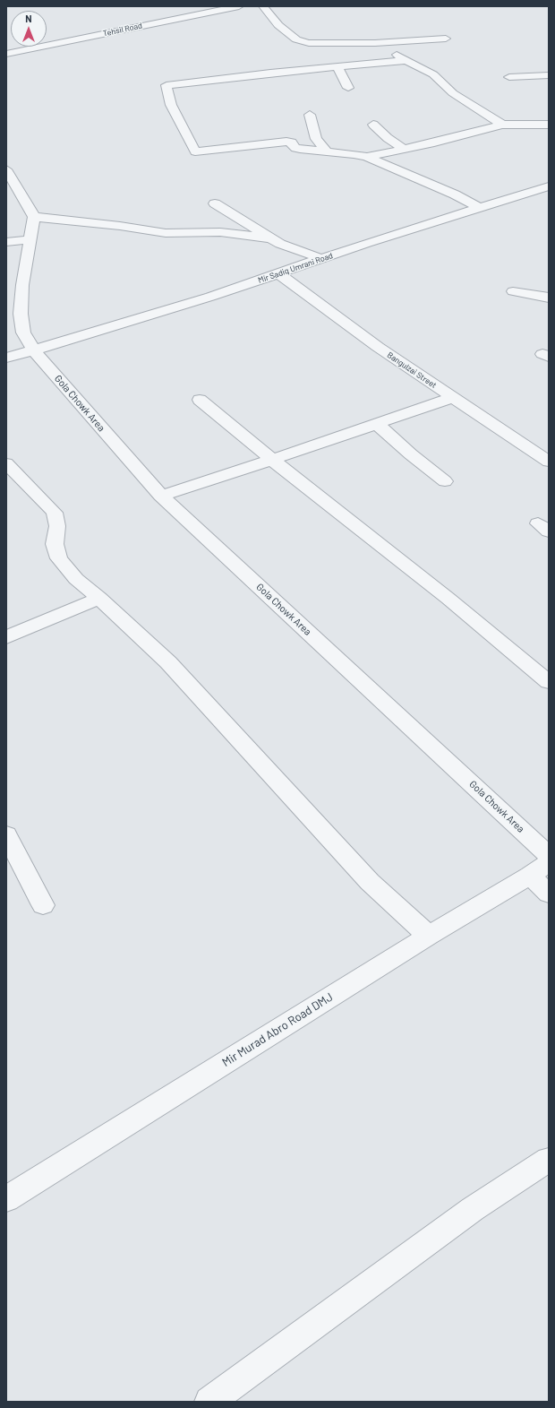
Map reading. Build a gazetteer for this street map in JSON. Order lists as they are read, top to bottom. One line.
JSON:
{"streets":{"street":["Tehsil Road","Mir Sadiq Umrani Road","Bangulzai Street","Gola Chowk Area","Mir Murad Abro Road DMJ"]},"crossings":[["Mir Sadiq Umrani Road","Bangulzai Street"],["Mir Sadiq Umrani Road","Gola Chowk Area"]],"north":"top"}
